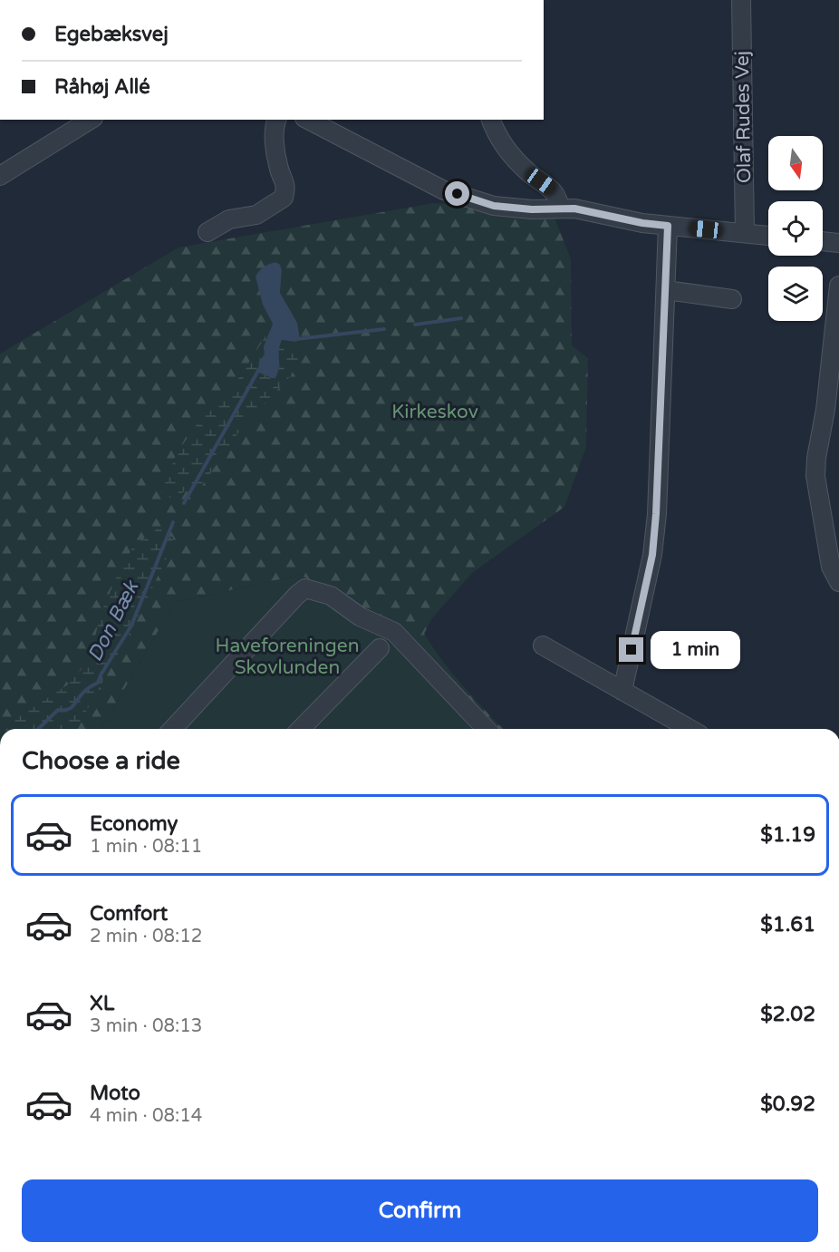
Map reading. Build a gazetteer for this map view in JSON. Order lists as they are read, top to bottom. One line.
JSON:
{"streets":{"street":["Olaf Rudes Vej"]},"water":["Don Bæk"],"parks":["Kirkeskov","Haveforeningen Skovlunden"],"north":"bottom","page":{"banner":["Egebæksvej","Råhøj Allé"],"bubble":"1 min","heading":"Choose a ride","list":[{"name":"Economy","note":"1 min · 08:11","value":"$1.19"},{"name":"Comfort","note":"2 min · 08:12","value":"$1.61"},{"name":"XL","note":"3 min · 08:13","value":"$2.02"},{"name":"Moto","note":"4 min · 08:14","value":"$0.92"}],"buttons":"Confirm"}}
